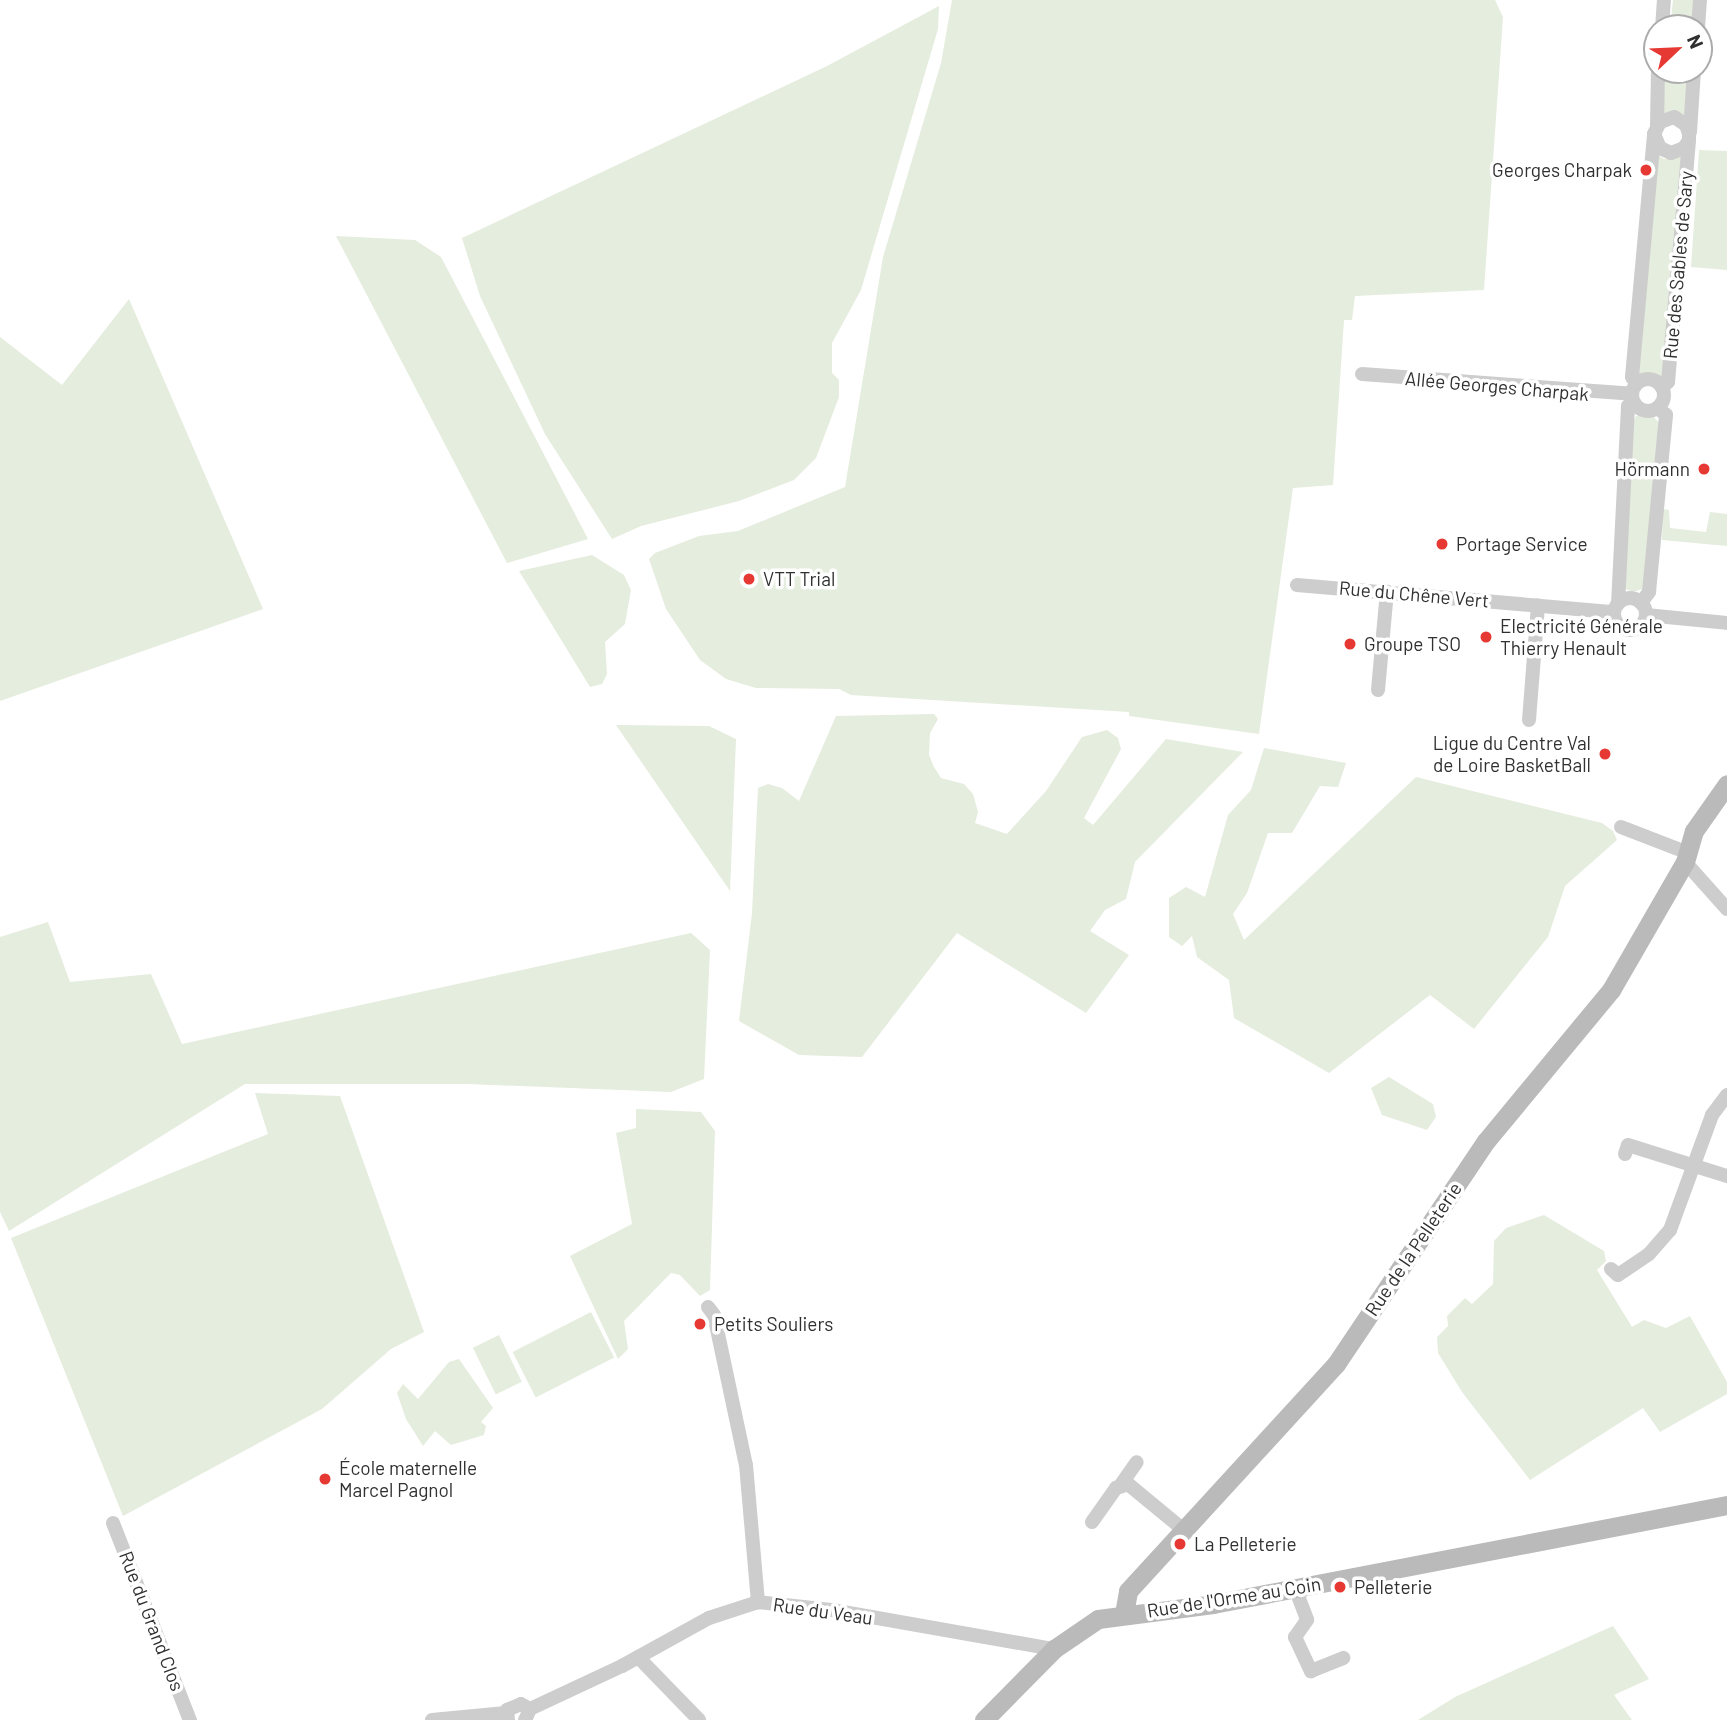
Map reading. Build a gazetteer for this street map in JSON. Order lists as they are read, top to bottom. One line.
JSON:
{"streets":{"main road":["Rue de la Pelleterie","Rue de l'Orme au Coin"],"street":["Rue des Sables de Sary","Allée Georges Charpak","Rue du Chêne Vert","Rue du Veau","Rue du Grand Clos"]},"crossings":[["Rue des Sables de Sary","Allée Georges Charpak"],["Rue des Sables de Sary","Rue du Chêne Vert"],["Rue de la Pelleterie","Rue de l'Orme au Coin"],["Rue de l'Orme au Coin","Rue du Veau"]],"places":["Georges Charpak","Hörmann","Portage Service","VTT Trial","Electricité Générale Thierry Henault","Groupe TSO","Ligue du Centre Val de Loire BasketBall","Petits Souliers","École maternelle Marcel Pagnol","La Pelleterie","Pelleterie"],"north":"top right"}
